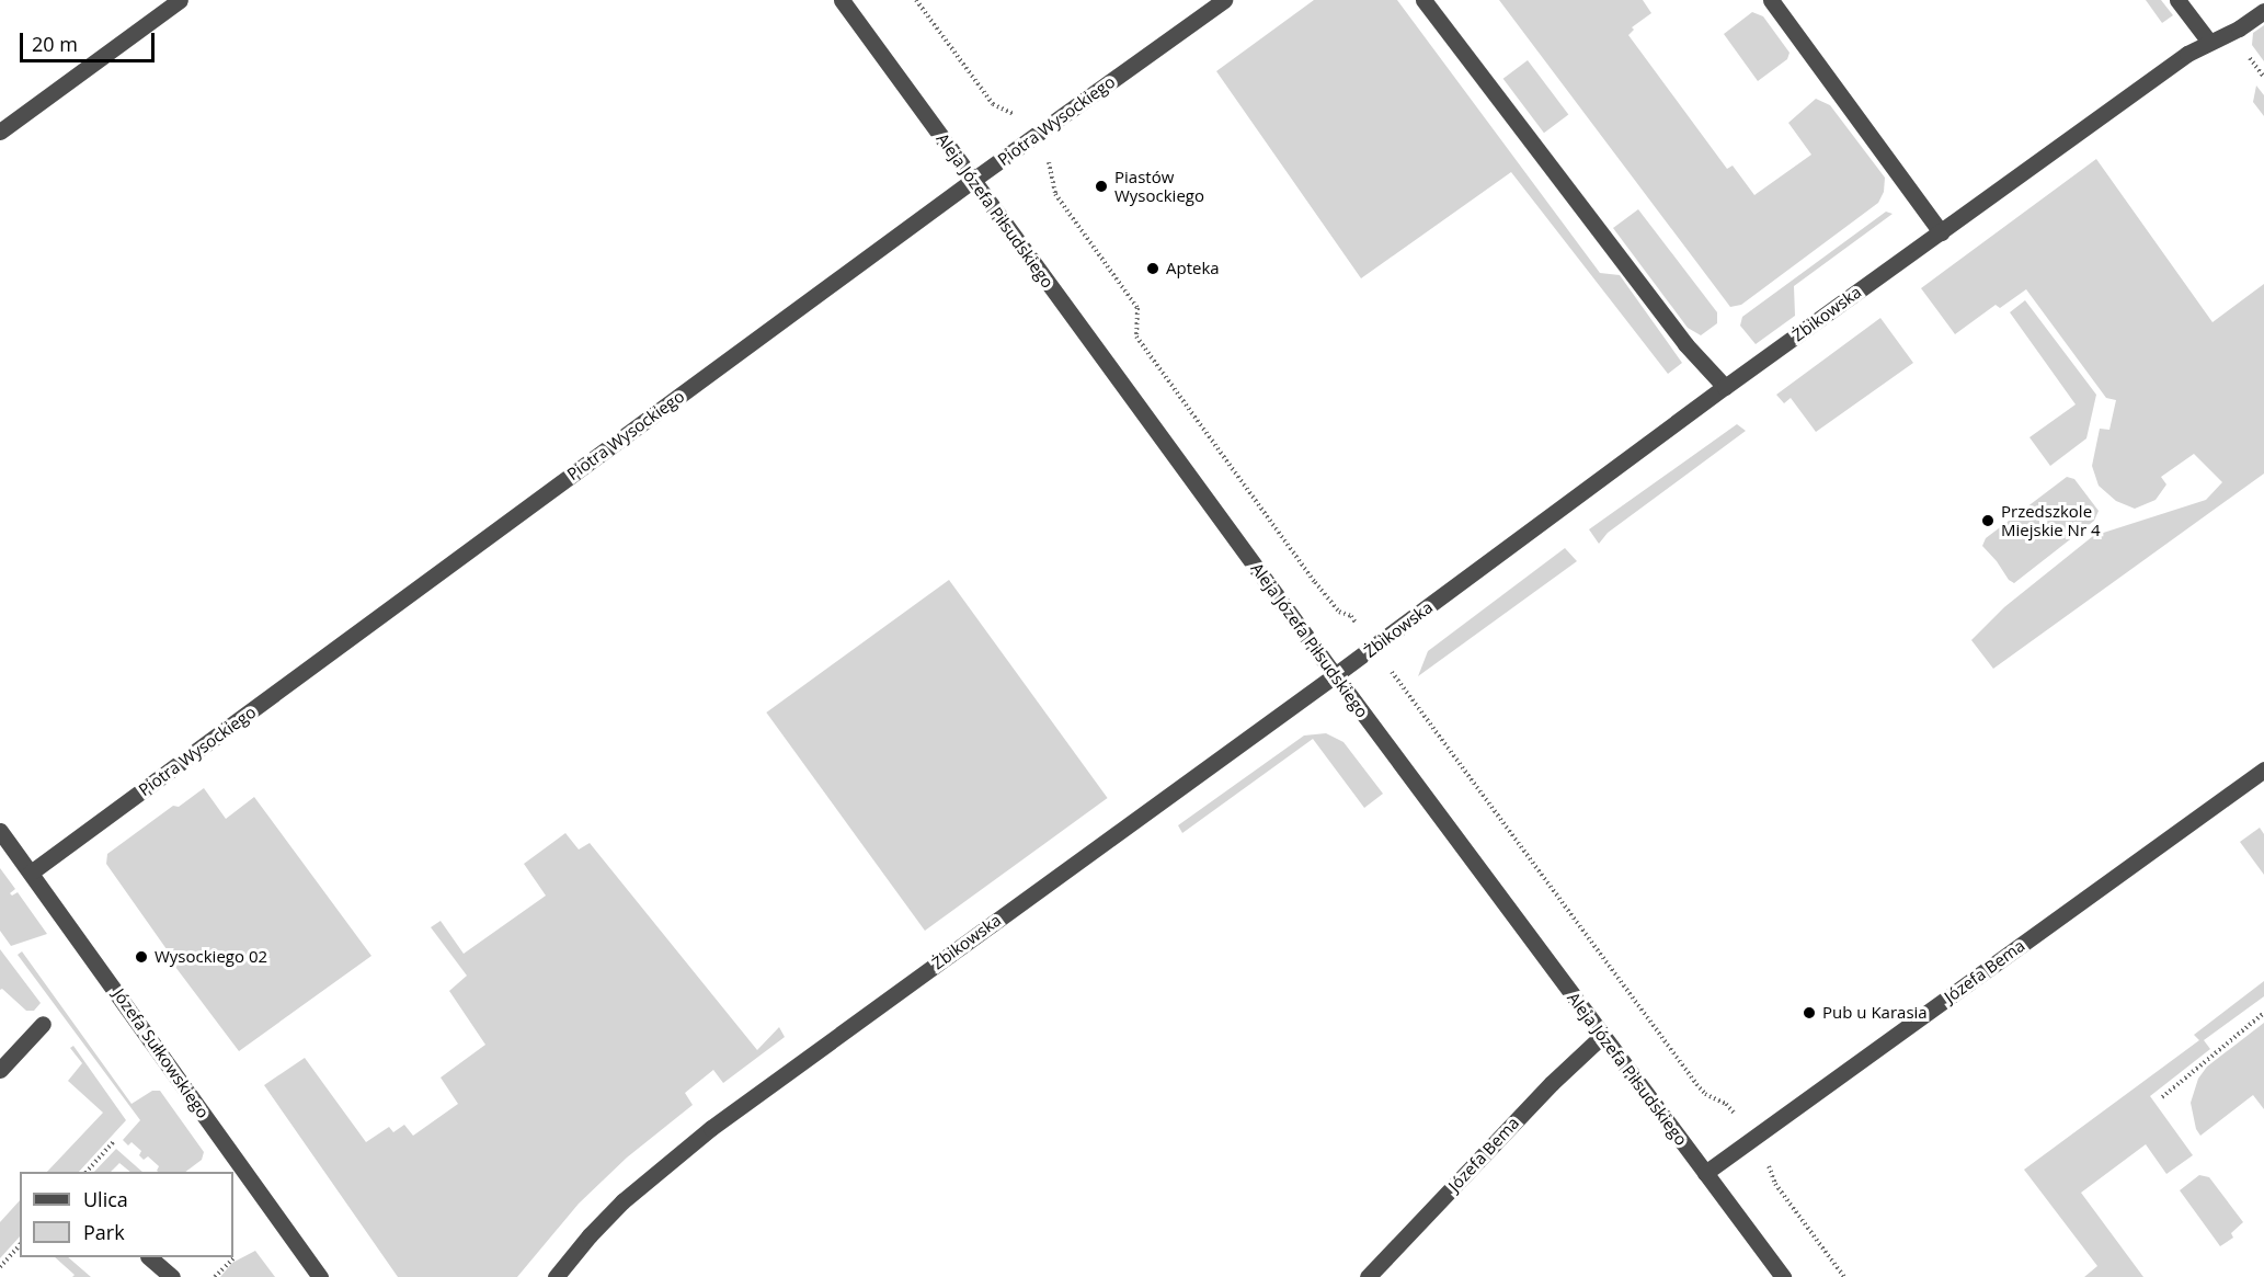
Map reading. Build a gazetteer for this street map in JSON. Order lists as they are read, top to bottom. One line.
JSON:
{"streets":{"street":["Piotra Wysockiego","Aleja Józefa Piłsudskiego","Żbikowska","Józefa Bema","Józefa Sułkowskiego"]},"crossings":[["Piotra Wysockiego","Aleja Józefa Piłsudskiego"],["Piotra Wysockiego","Józefa Sułkowskiego"],["Aleja Józefa Piłsudskiego","Żbikowska"],["Aleja Józefa Piłsudskiego","Józefa Bema"]],"places":["Piastów Wysockiego","Apteka","Przedszkole Miejskie Nr 4","Wysockiego 02","Pub u Karasia"],"legend":["Ulica","Park"],"scale_bar":"20 m"}
